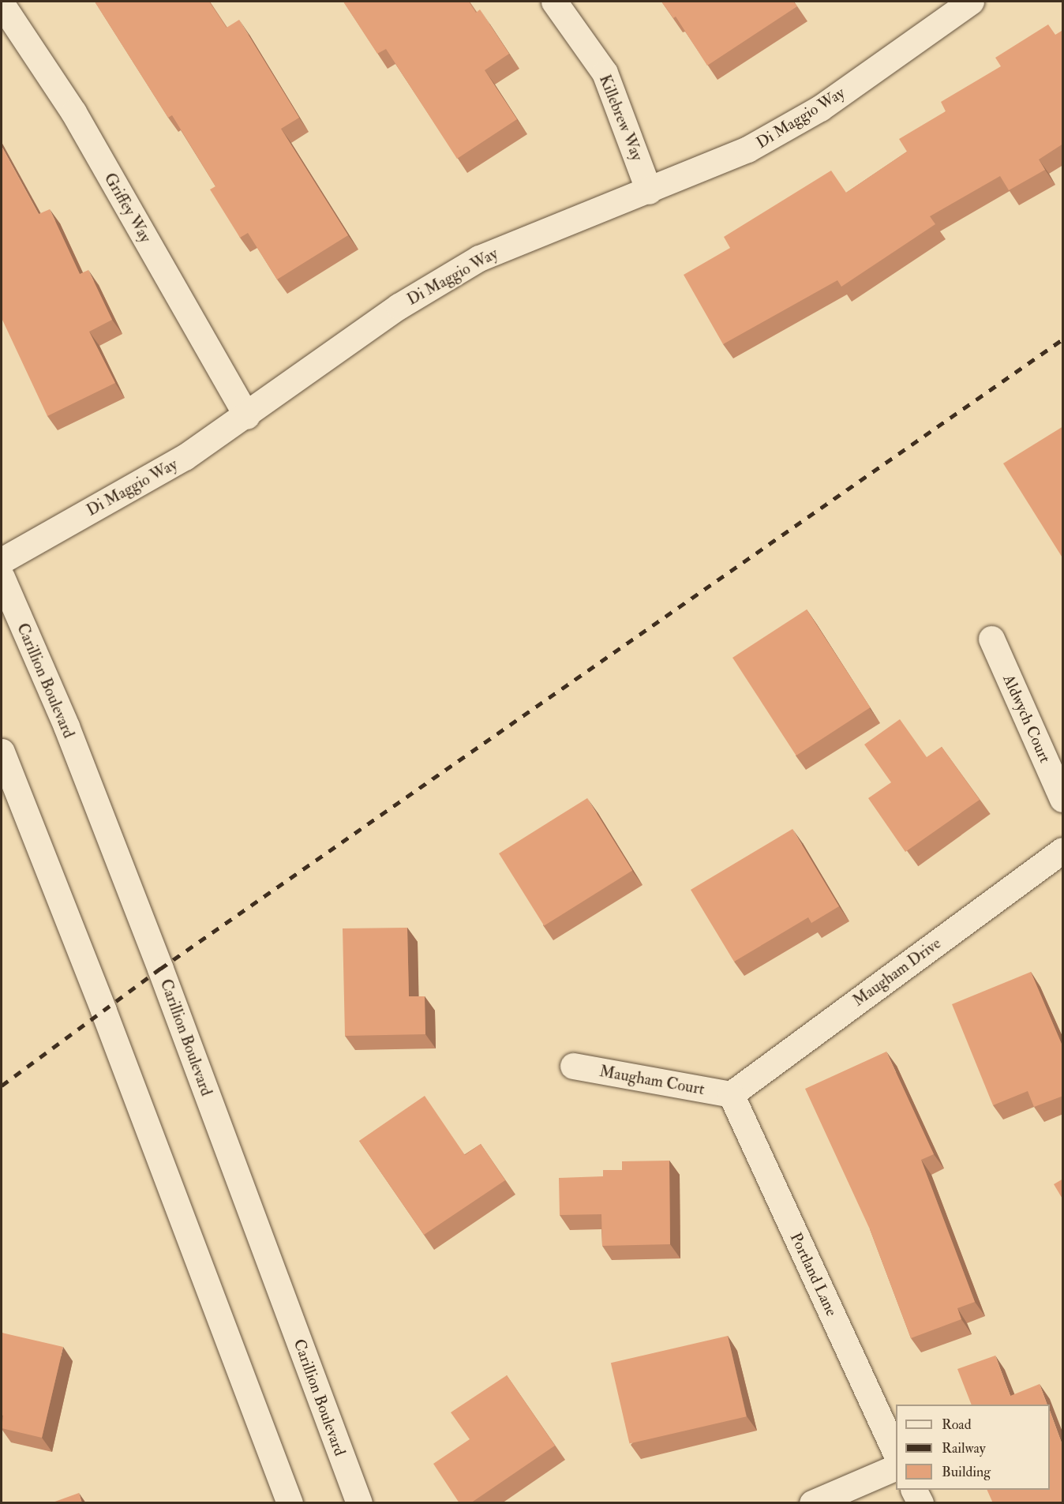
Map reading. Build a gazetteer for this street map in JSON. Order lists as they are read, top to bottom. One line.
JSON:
{"streets":{"street":["Killebrew Way","Di Maggio Way","Griffey Way","Carillion Boulevard","Aldwych Court","Maugham Drive","Maugham Court","Portland Lane"]},"crossings":[["Killebrew Way","Di Maggio Way"],["Di Maggio Way","Griffey Way"],["Maugham Drive","Maugham Court"],["Maugham Drive","Portland Lane"],["Maugham Court","Portland Lane"]],"legend":["Road","Railway","Building"]}
